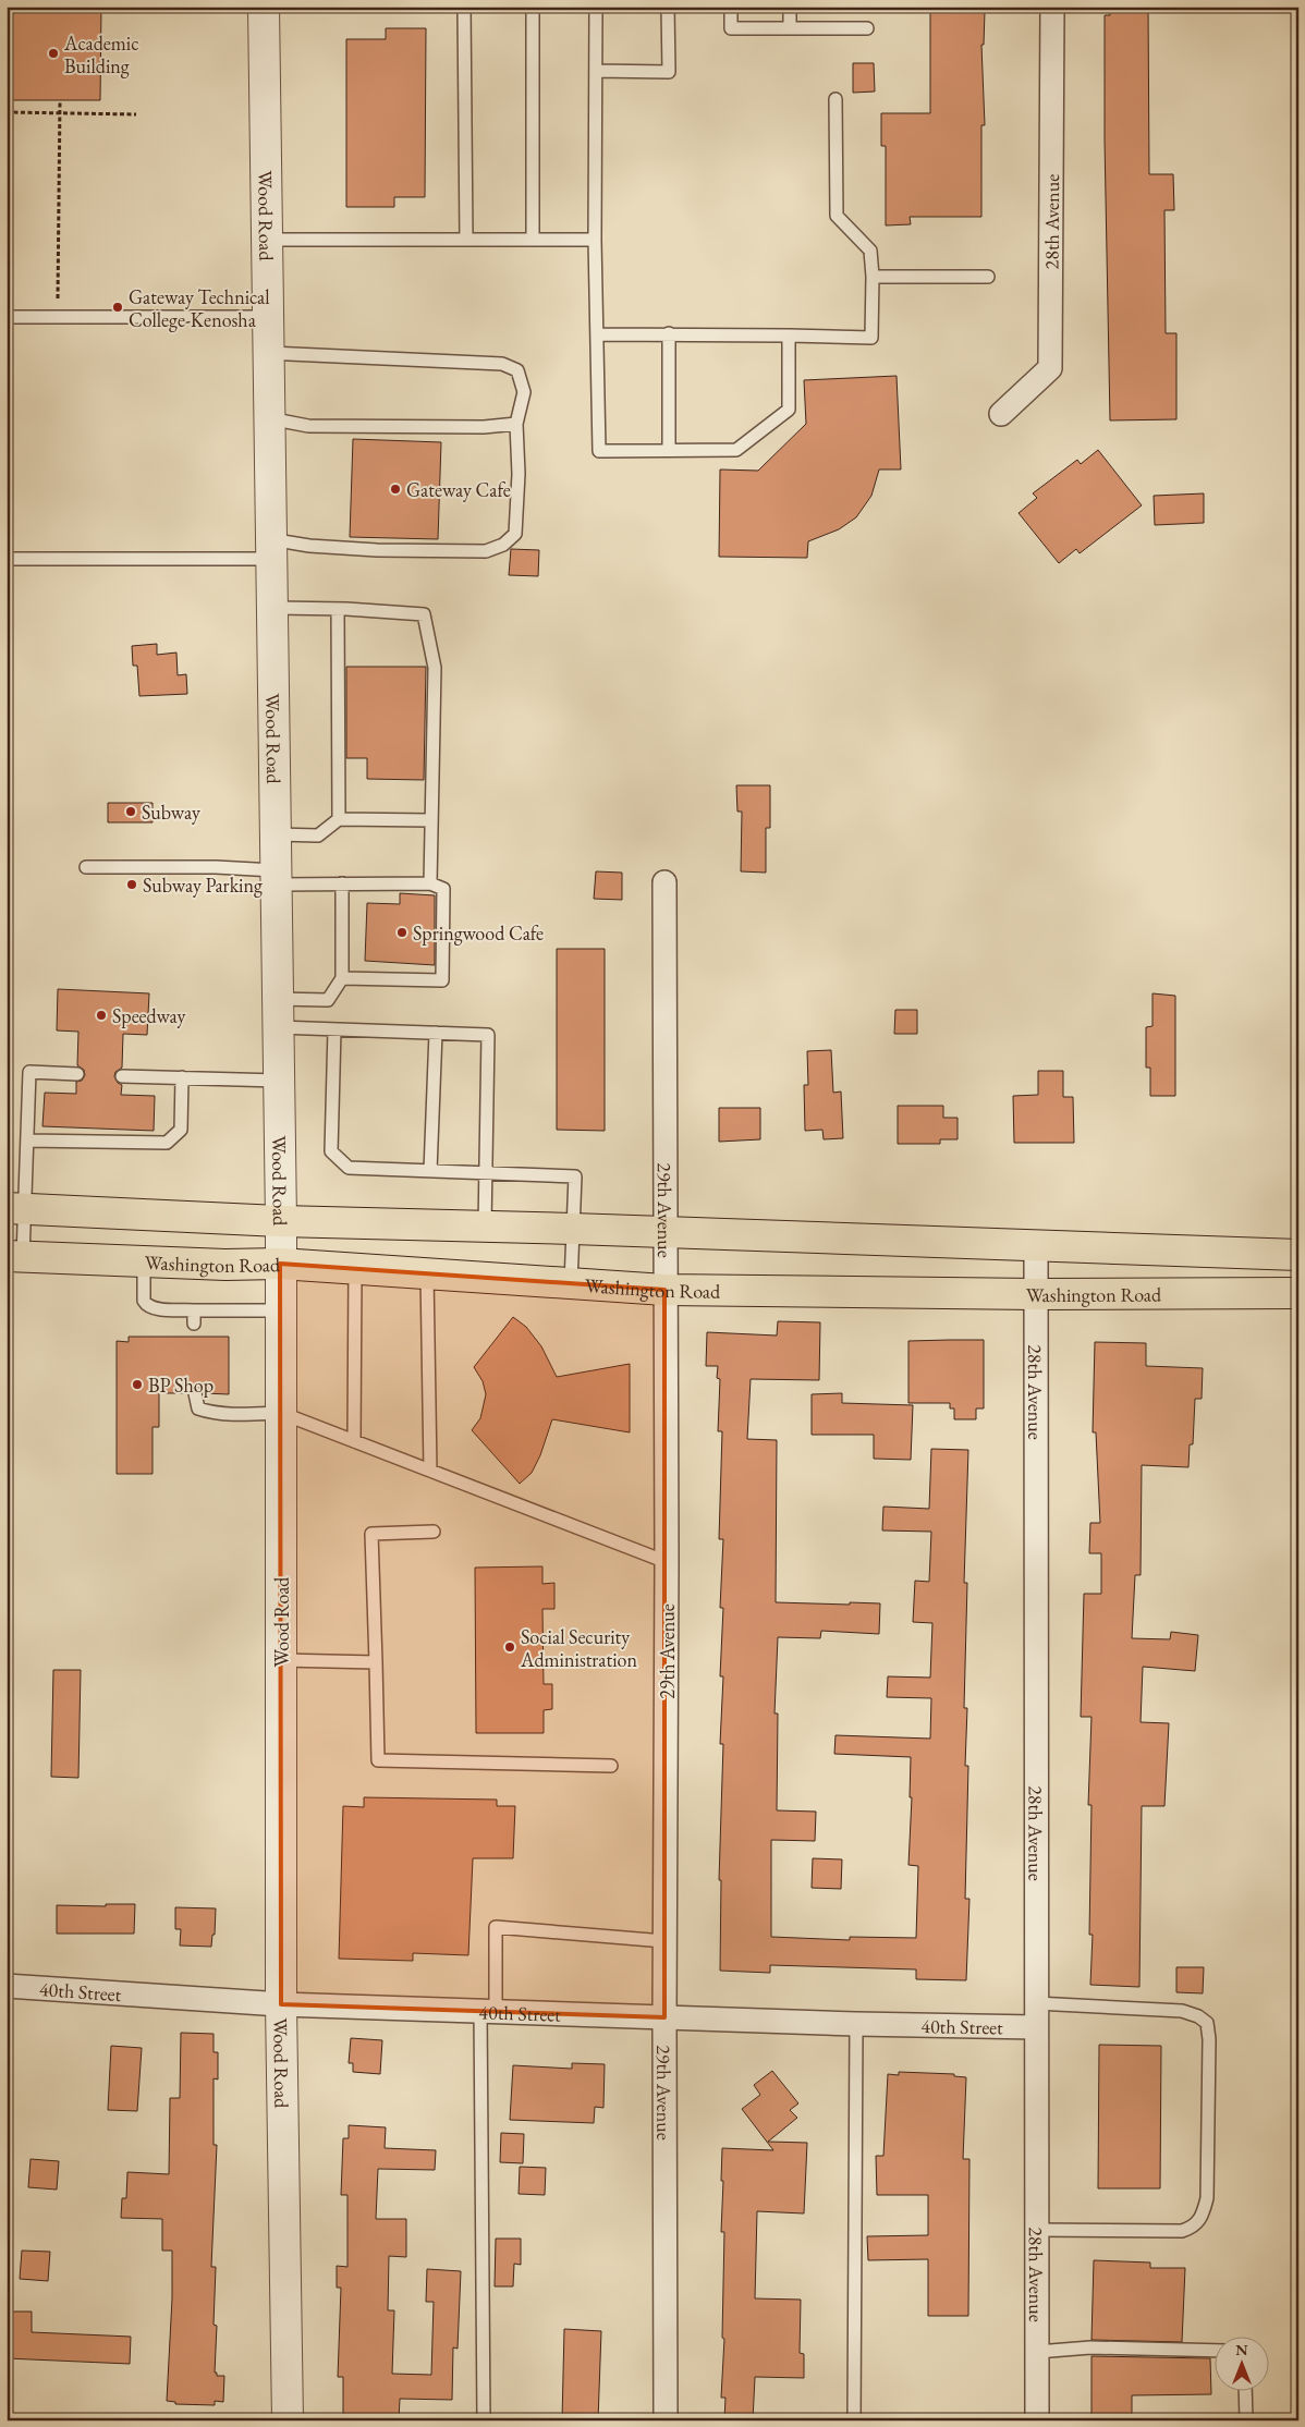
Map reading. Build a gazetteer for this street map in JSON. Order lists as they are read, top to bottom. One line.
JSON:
{"streets":{"main road":["Washington Road"],"street":["Wood Road","28th Avenue","29th Avenue","40th Street"]},"crossings":[["Wood Road","Washington Road"],["Wood Road","40th Street"],["28th Avenue","Washington Road"],["28th Avenue","40th Street"],["29th Avenue","Washington Road"],["29th Avenue","40th Street"]],"places":["Academic Building","Gateway Technical College-Kenosha","Gateway Cafe","Subway","Subway Parking","Springwood Cafe","Speedway","BP Shop","Social Security Administration"],"north":"top"}
